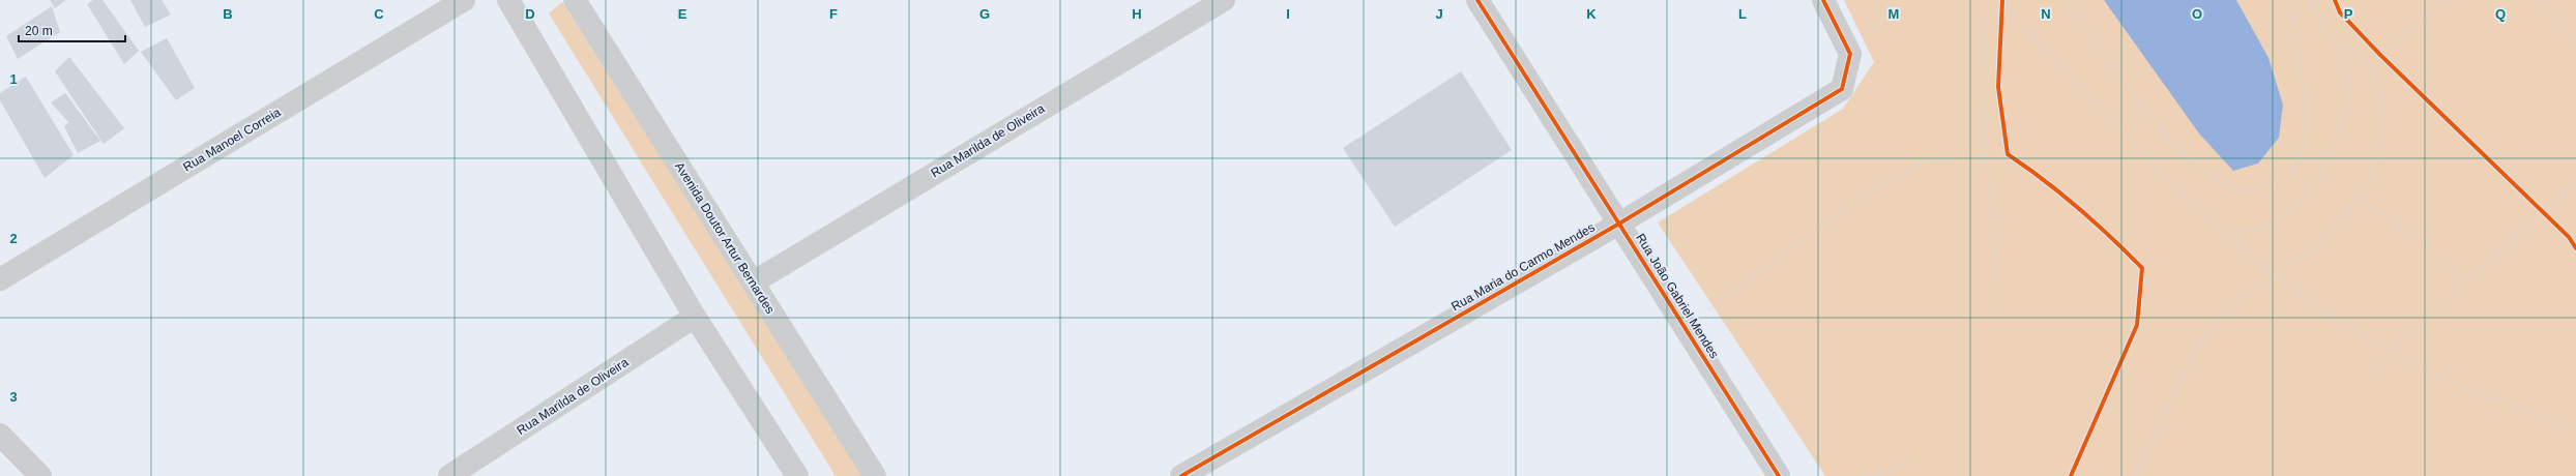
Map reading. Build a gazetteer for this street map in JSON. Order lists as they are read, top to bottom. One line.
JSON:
{"streets":{"street":["Rua Manoel Correia","Rua Marilda de Oliveira","Avenida Doutor Artur Bernardes","Rua Maria do Carmo Mendes","Rua João Gabriel Mendes"]},"crossings":[["Rua Marilda de Oliveira","Avenida Doutor Artur Bernardes"],["Rua Maria do Carmo Mendes","Rua João Gabriel Mendes"]],"scale_bar":"20 m","grid":{"columns":["B","C","D","E","F","G","H","I","J","K","L","M","N","O","P","Q"],"rows":["1","2","3"]}}
